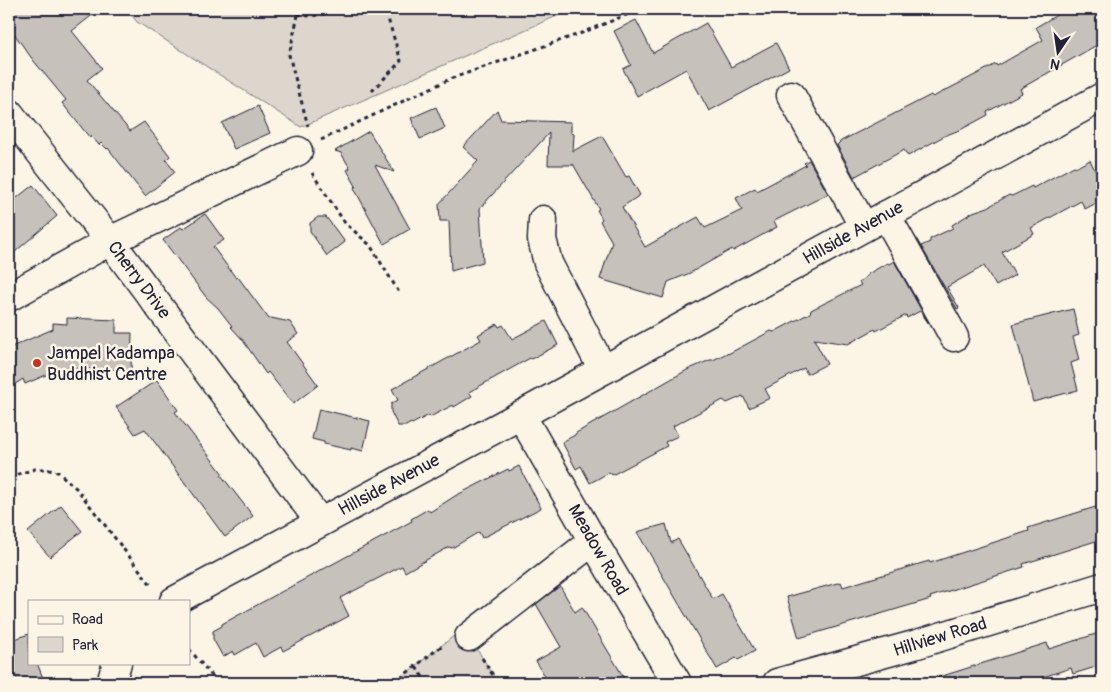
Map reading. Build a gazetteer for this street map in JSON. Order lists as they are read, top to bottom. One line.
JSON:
{"streets":{"street":["Hillside Avenue","Cherry Drive","Meadow Road","Hillview Road"]},"crossings":[["Hillside Avenue","Cherry Drive"],["Hillside Avenue","Meadow Road"]],"places":["Jampel Kadampa Buddhist Centre"],"legend":["Road","Park"],"north":"bottom"}
